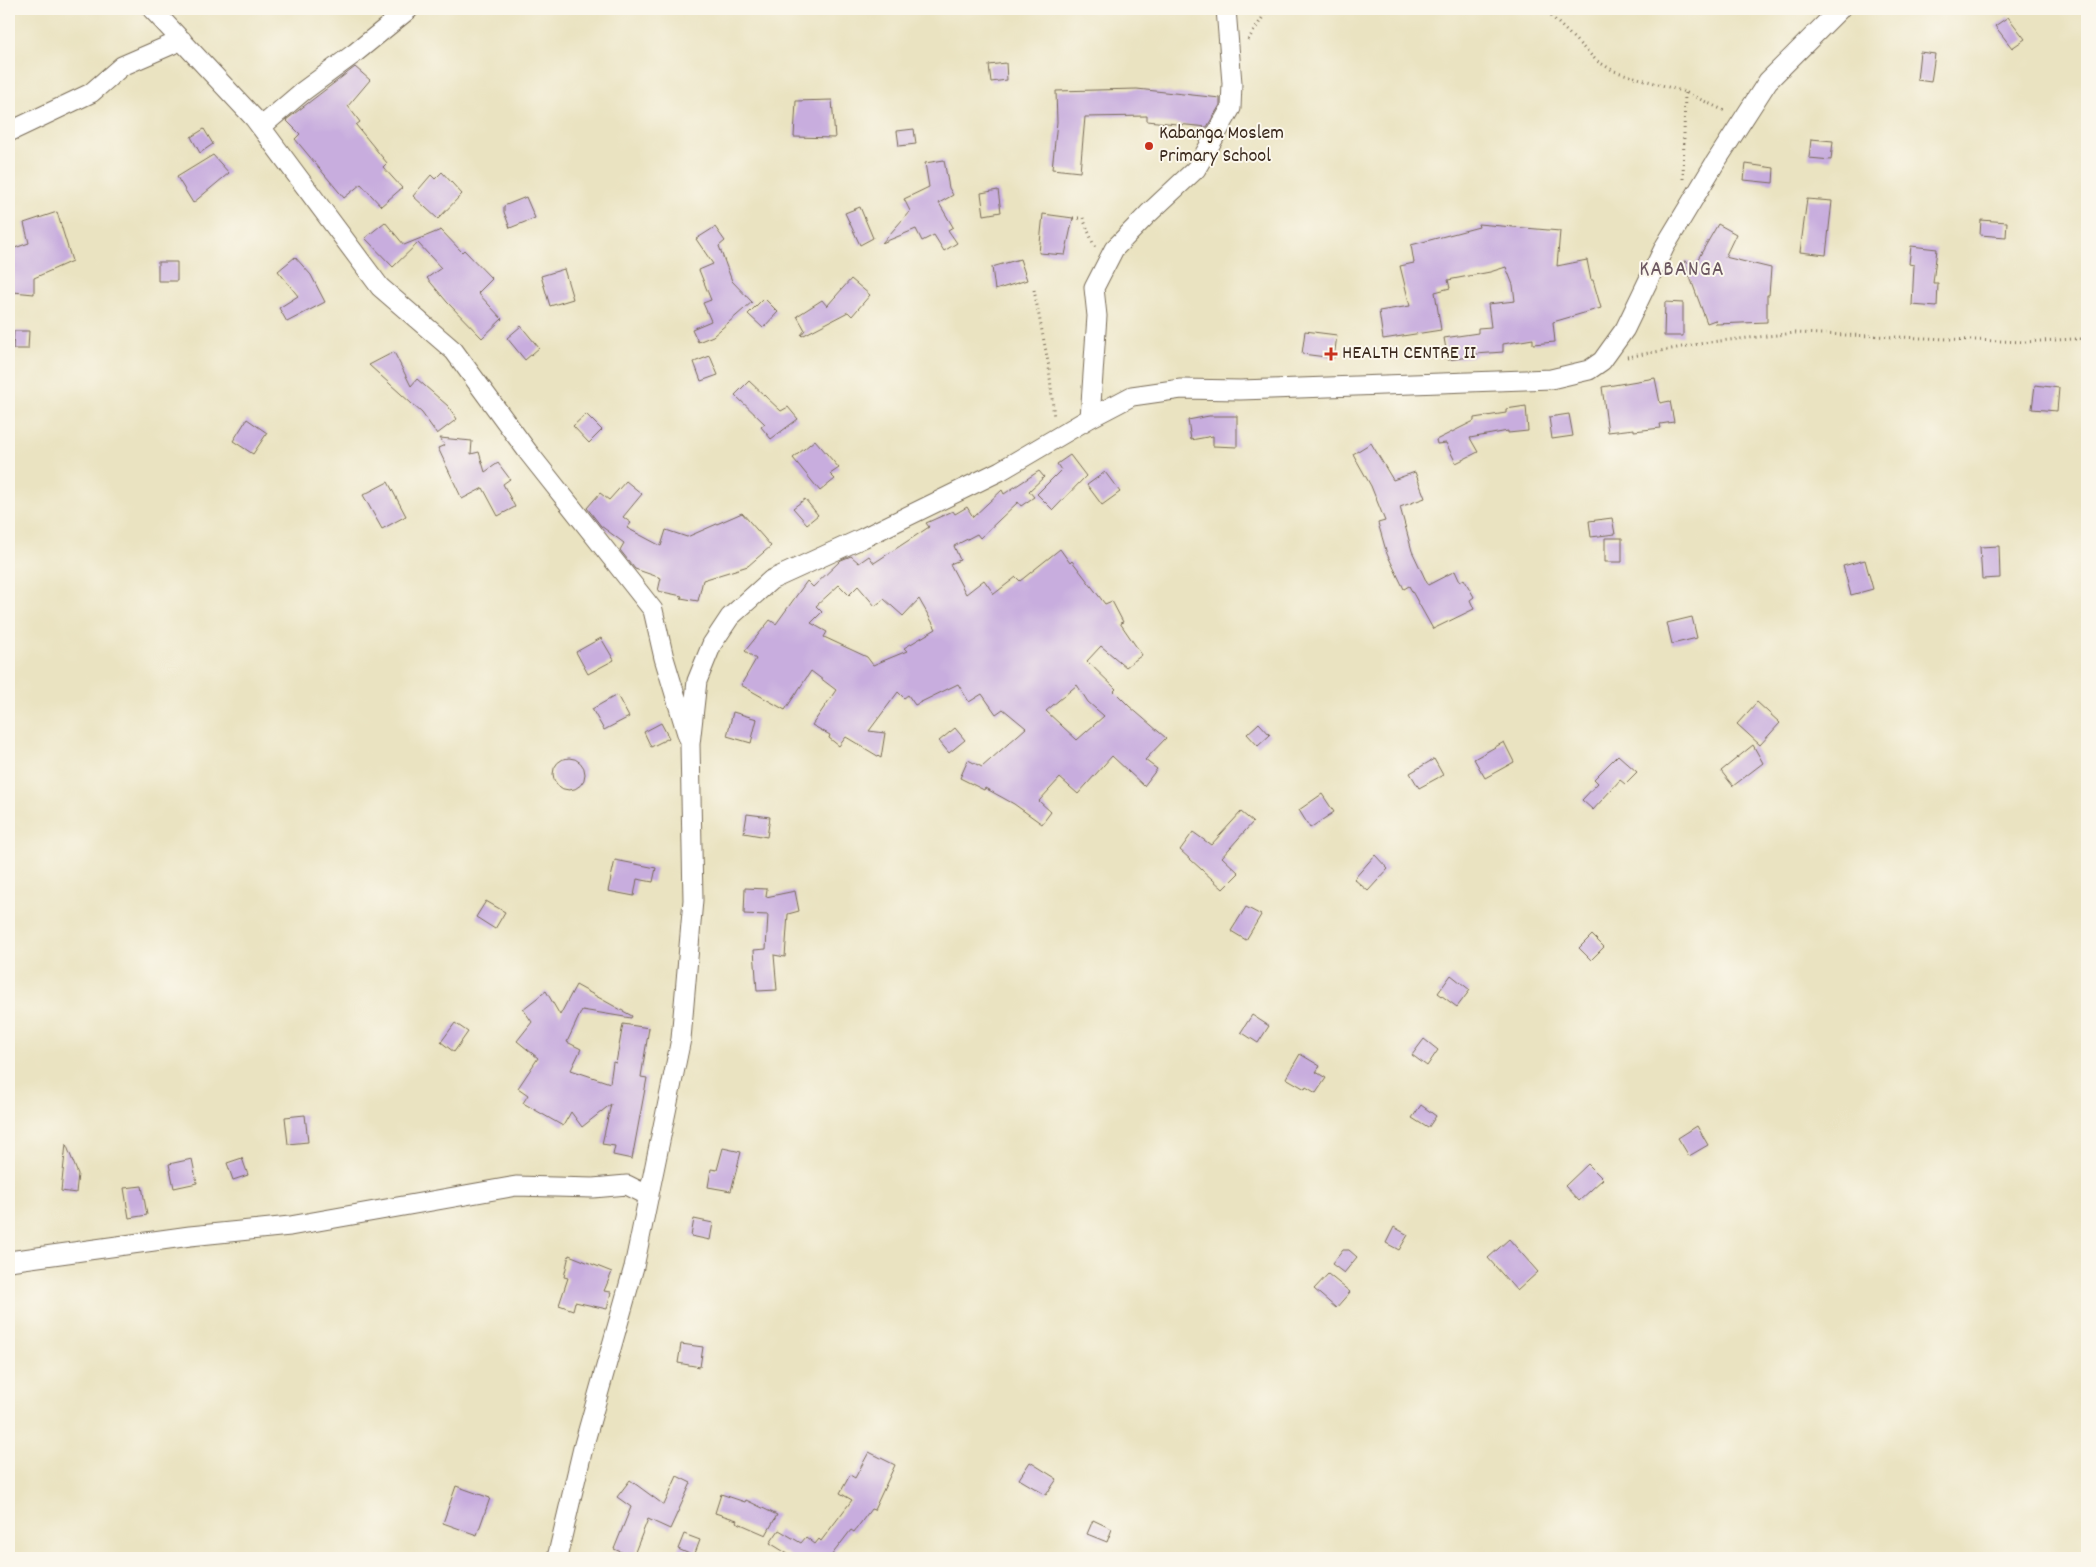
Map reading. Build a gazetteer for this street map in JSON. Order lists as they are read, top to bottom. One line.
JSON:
{"districts":["KABANGA"],"places":{"other":["Kabanga Moslem Primary School"],"health":["HEALTH CENTRE II"]}}
